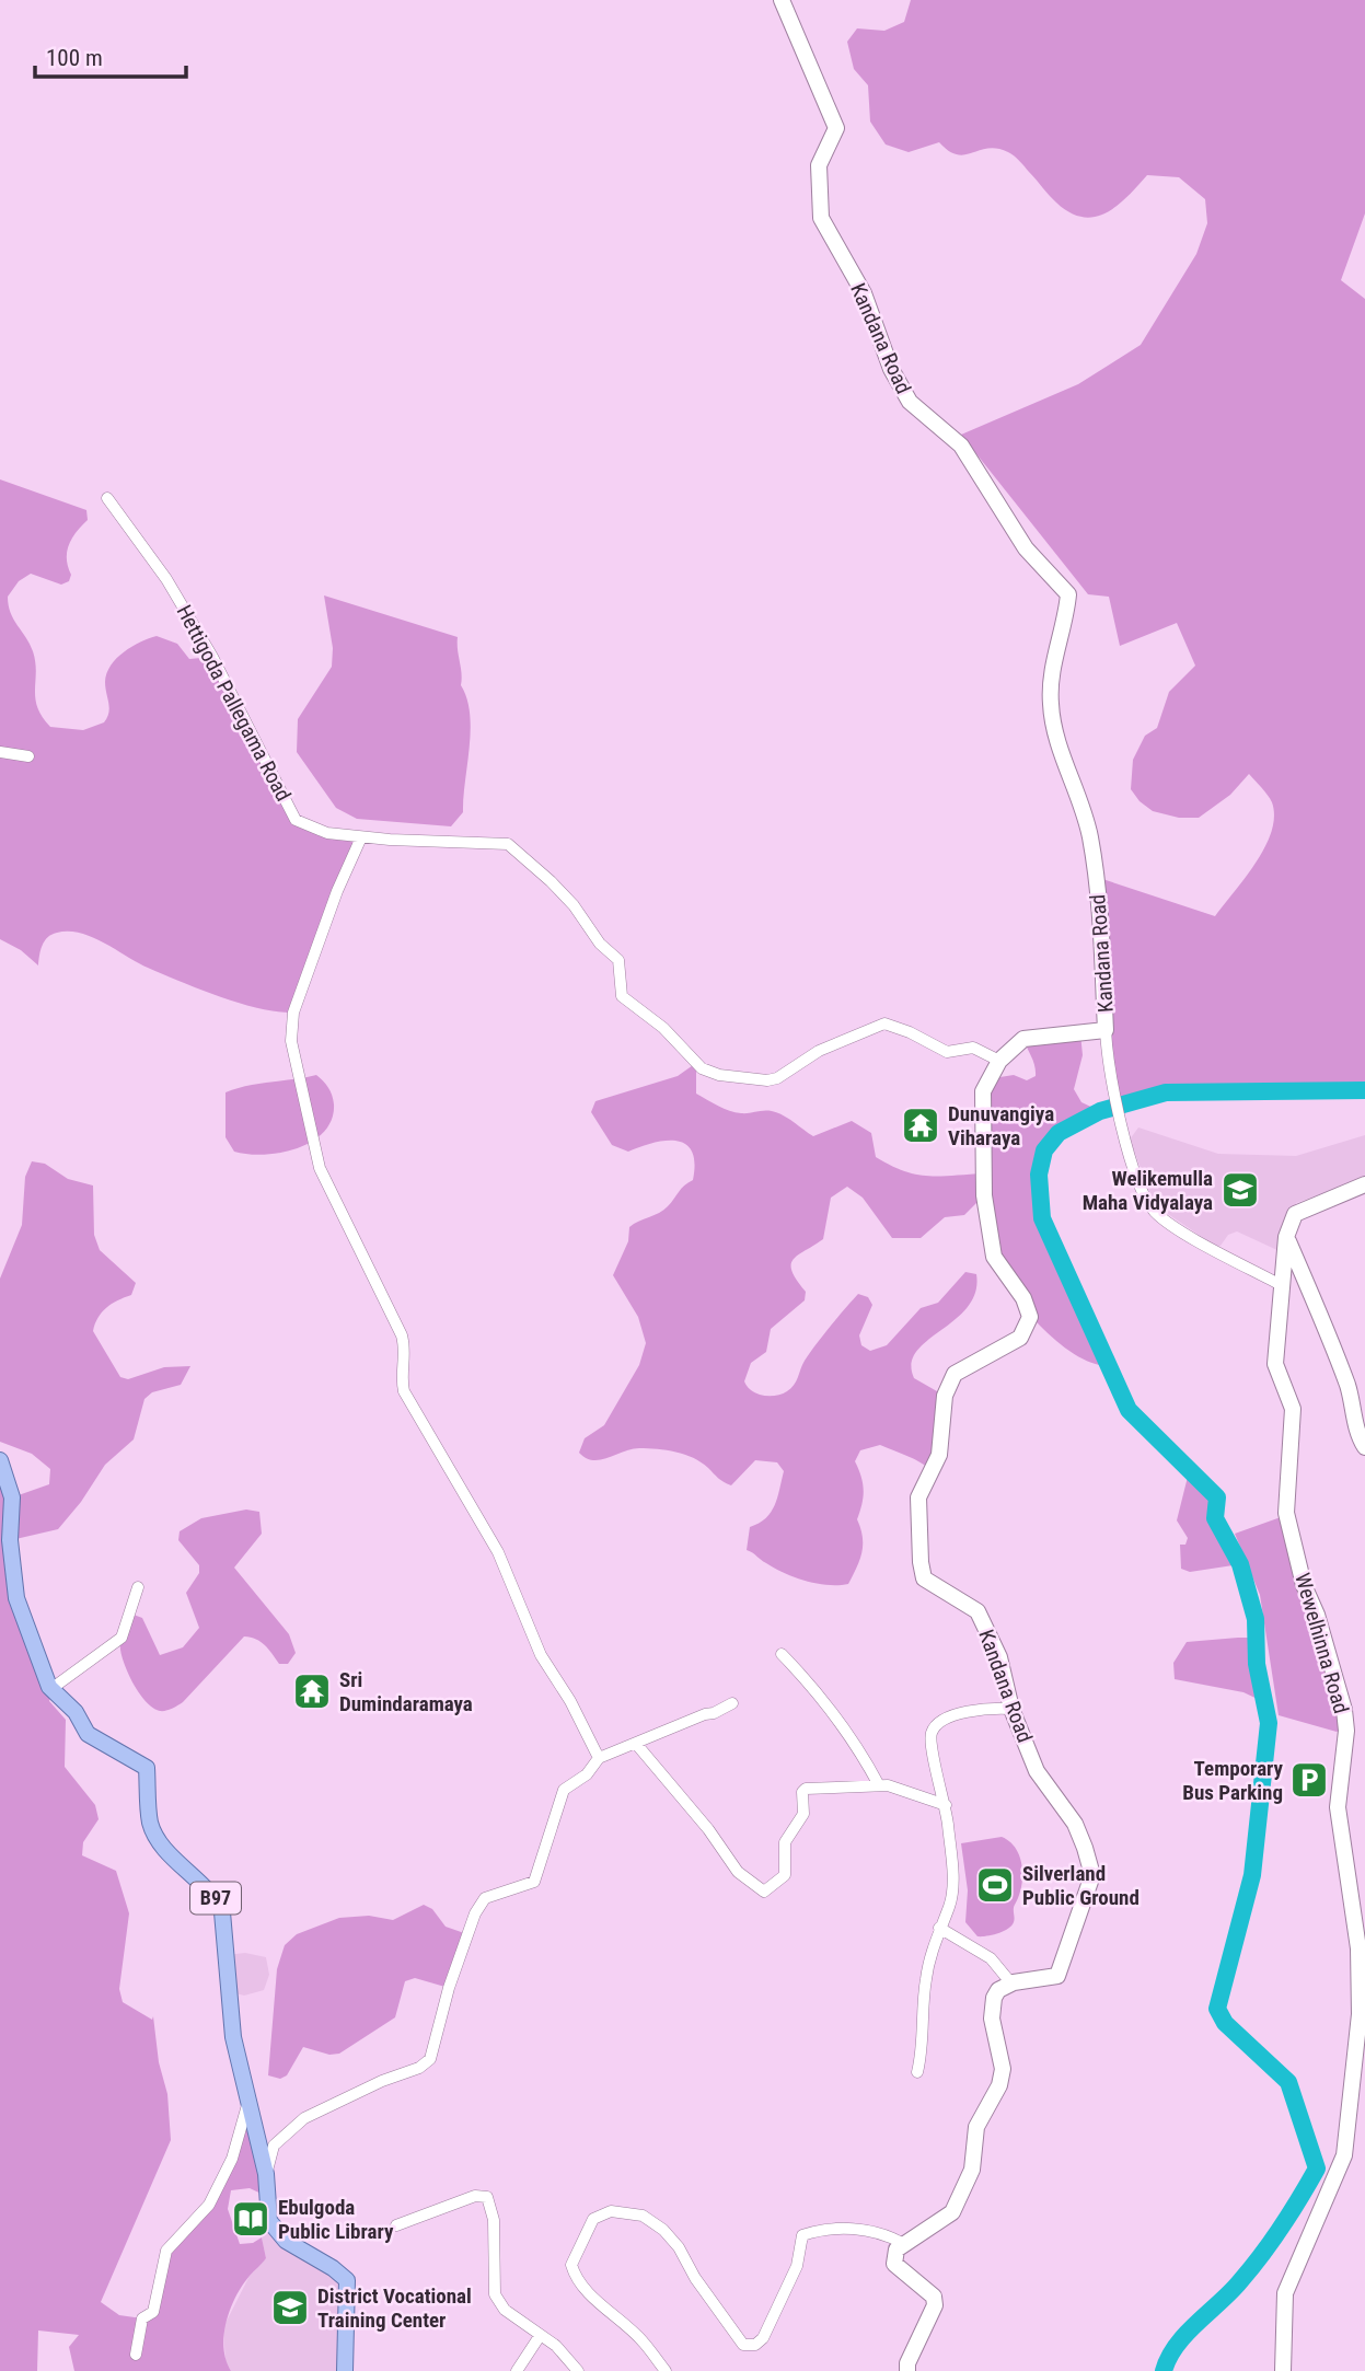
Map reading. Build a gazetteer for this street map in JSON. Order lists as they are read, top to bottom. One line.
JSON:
{"streets":{"main road":["B97"],"street":["Kandana Road","Hettigoda Pallegama Road","Wewelhinna Road"]},"crossings":[["Kandana Road","Hettigoda Pallegama Road"]],"places":{"temple":["Dunuvangiya Viharaya","Sri Dumindaramaya"],"school or university":["Welikemulla Maha Vidyalaya","District Vocational Training Center"],"parking":["Temporary Bus Parking"],"sports":["Silverland Public Ground"],"library":["Ebulgoda Public Library"]},"scale_bar":"100 m"}
